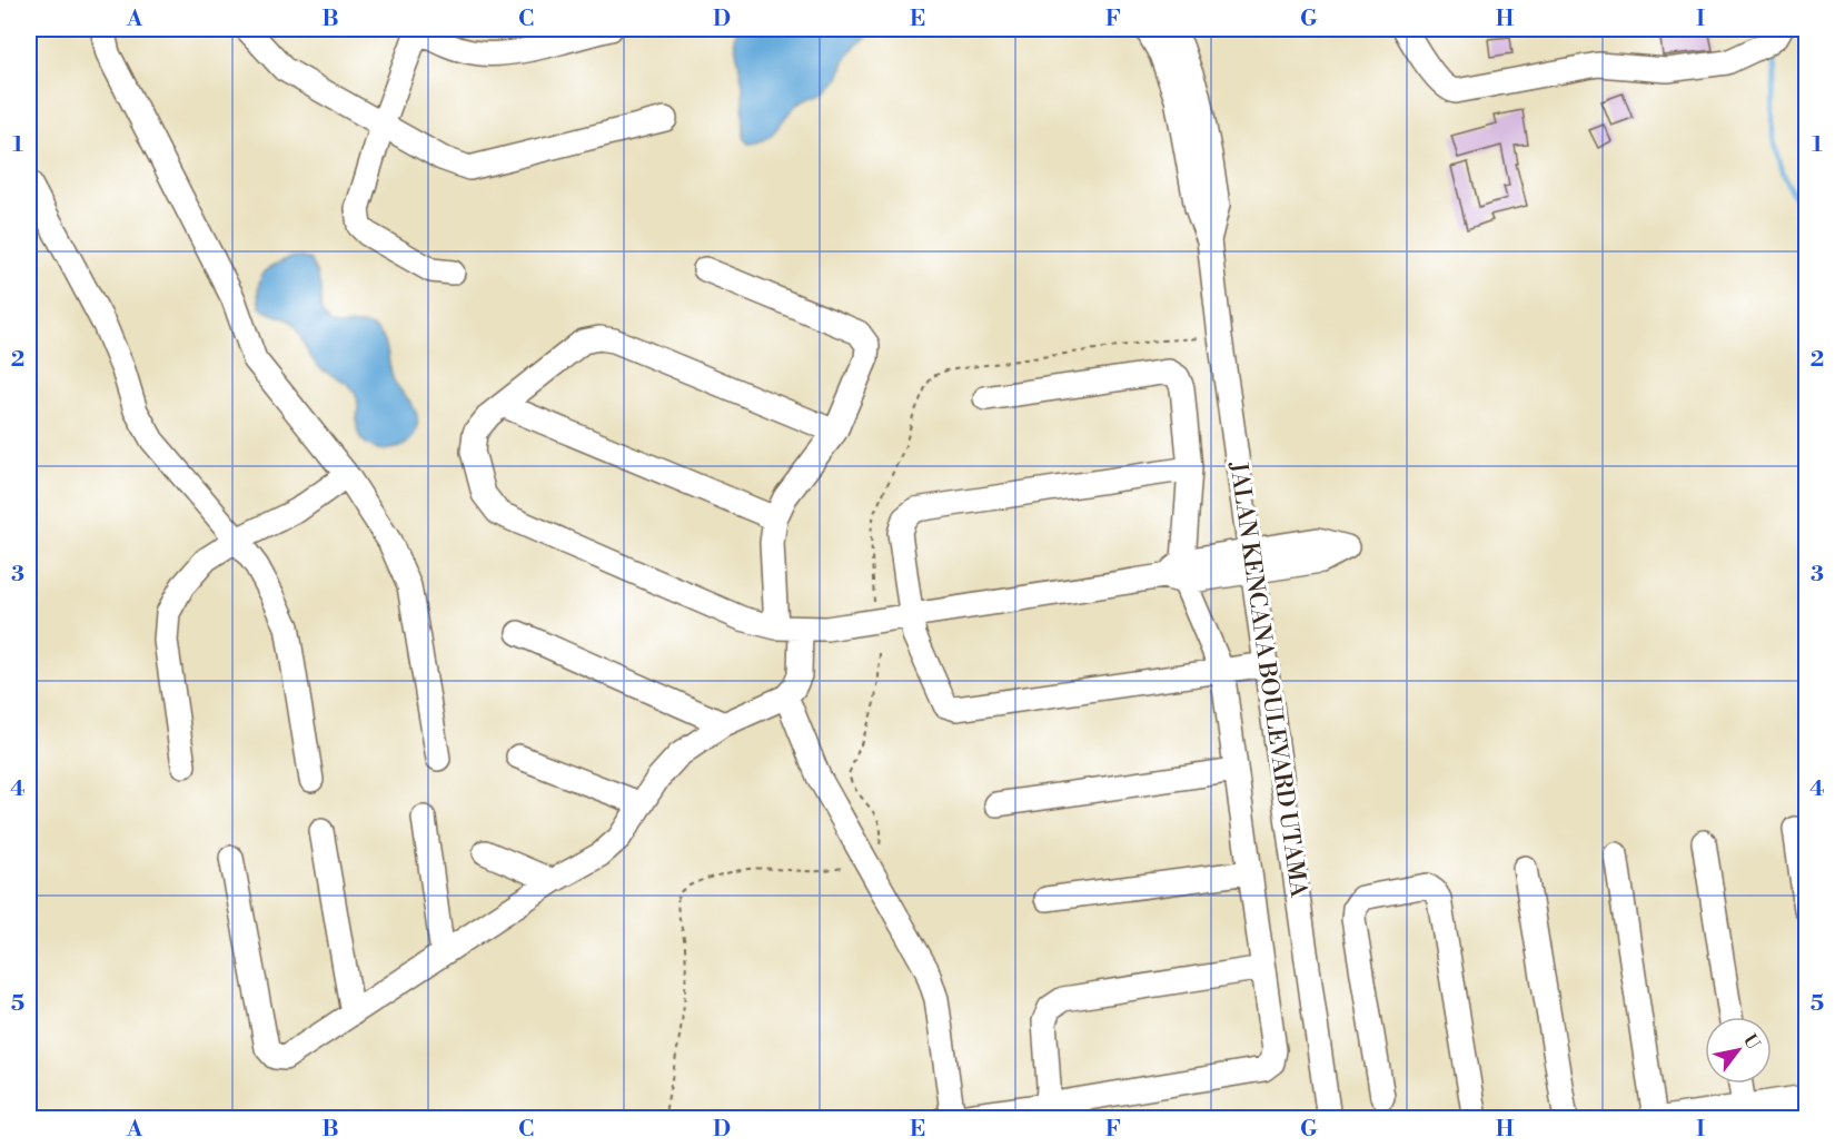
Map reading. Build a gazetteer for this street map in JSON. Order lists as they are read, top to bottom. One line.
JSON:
{"streets":{"street":["JALAN KENCANA BOULEVARD UTAMA"]},"north":"top right","grid":{"columns":["A","B","C","D","E","F","G","H","I"],"rows":["1","2","3","4","5"]}}
